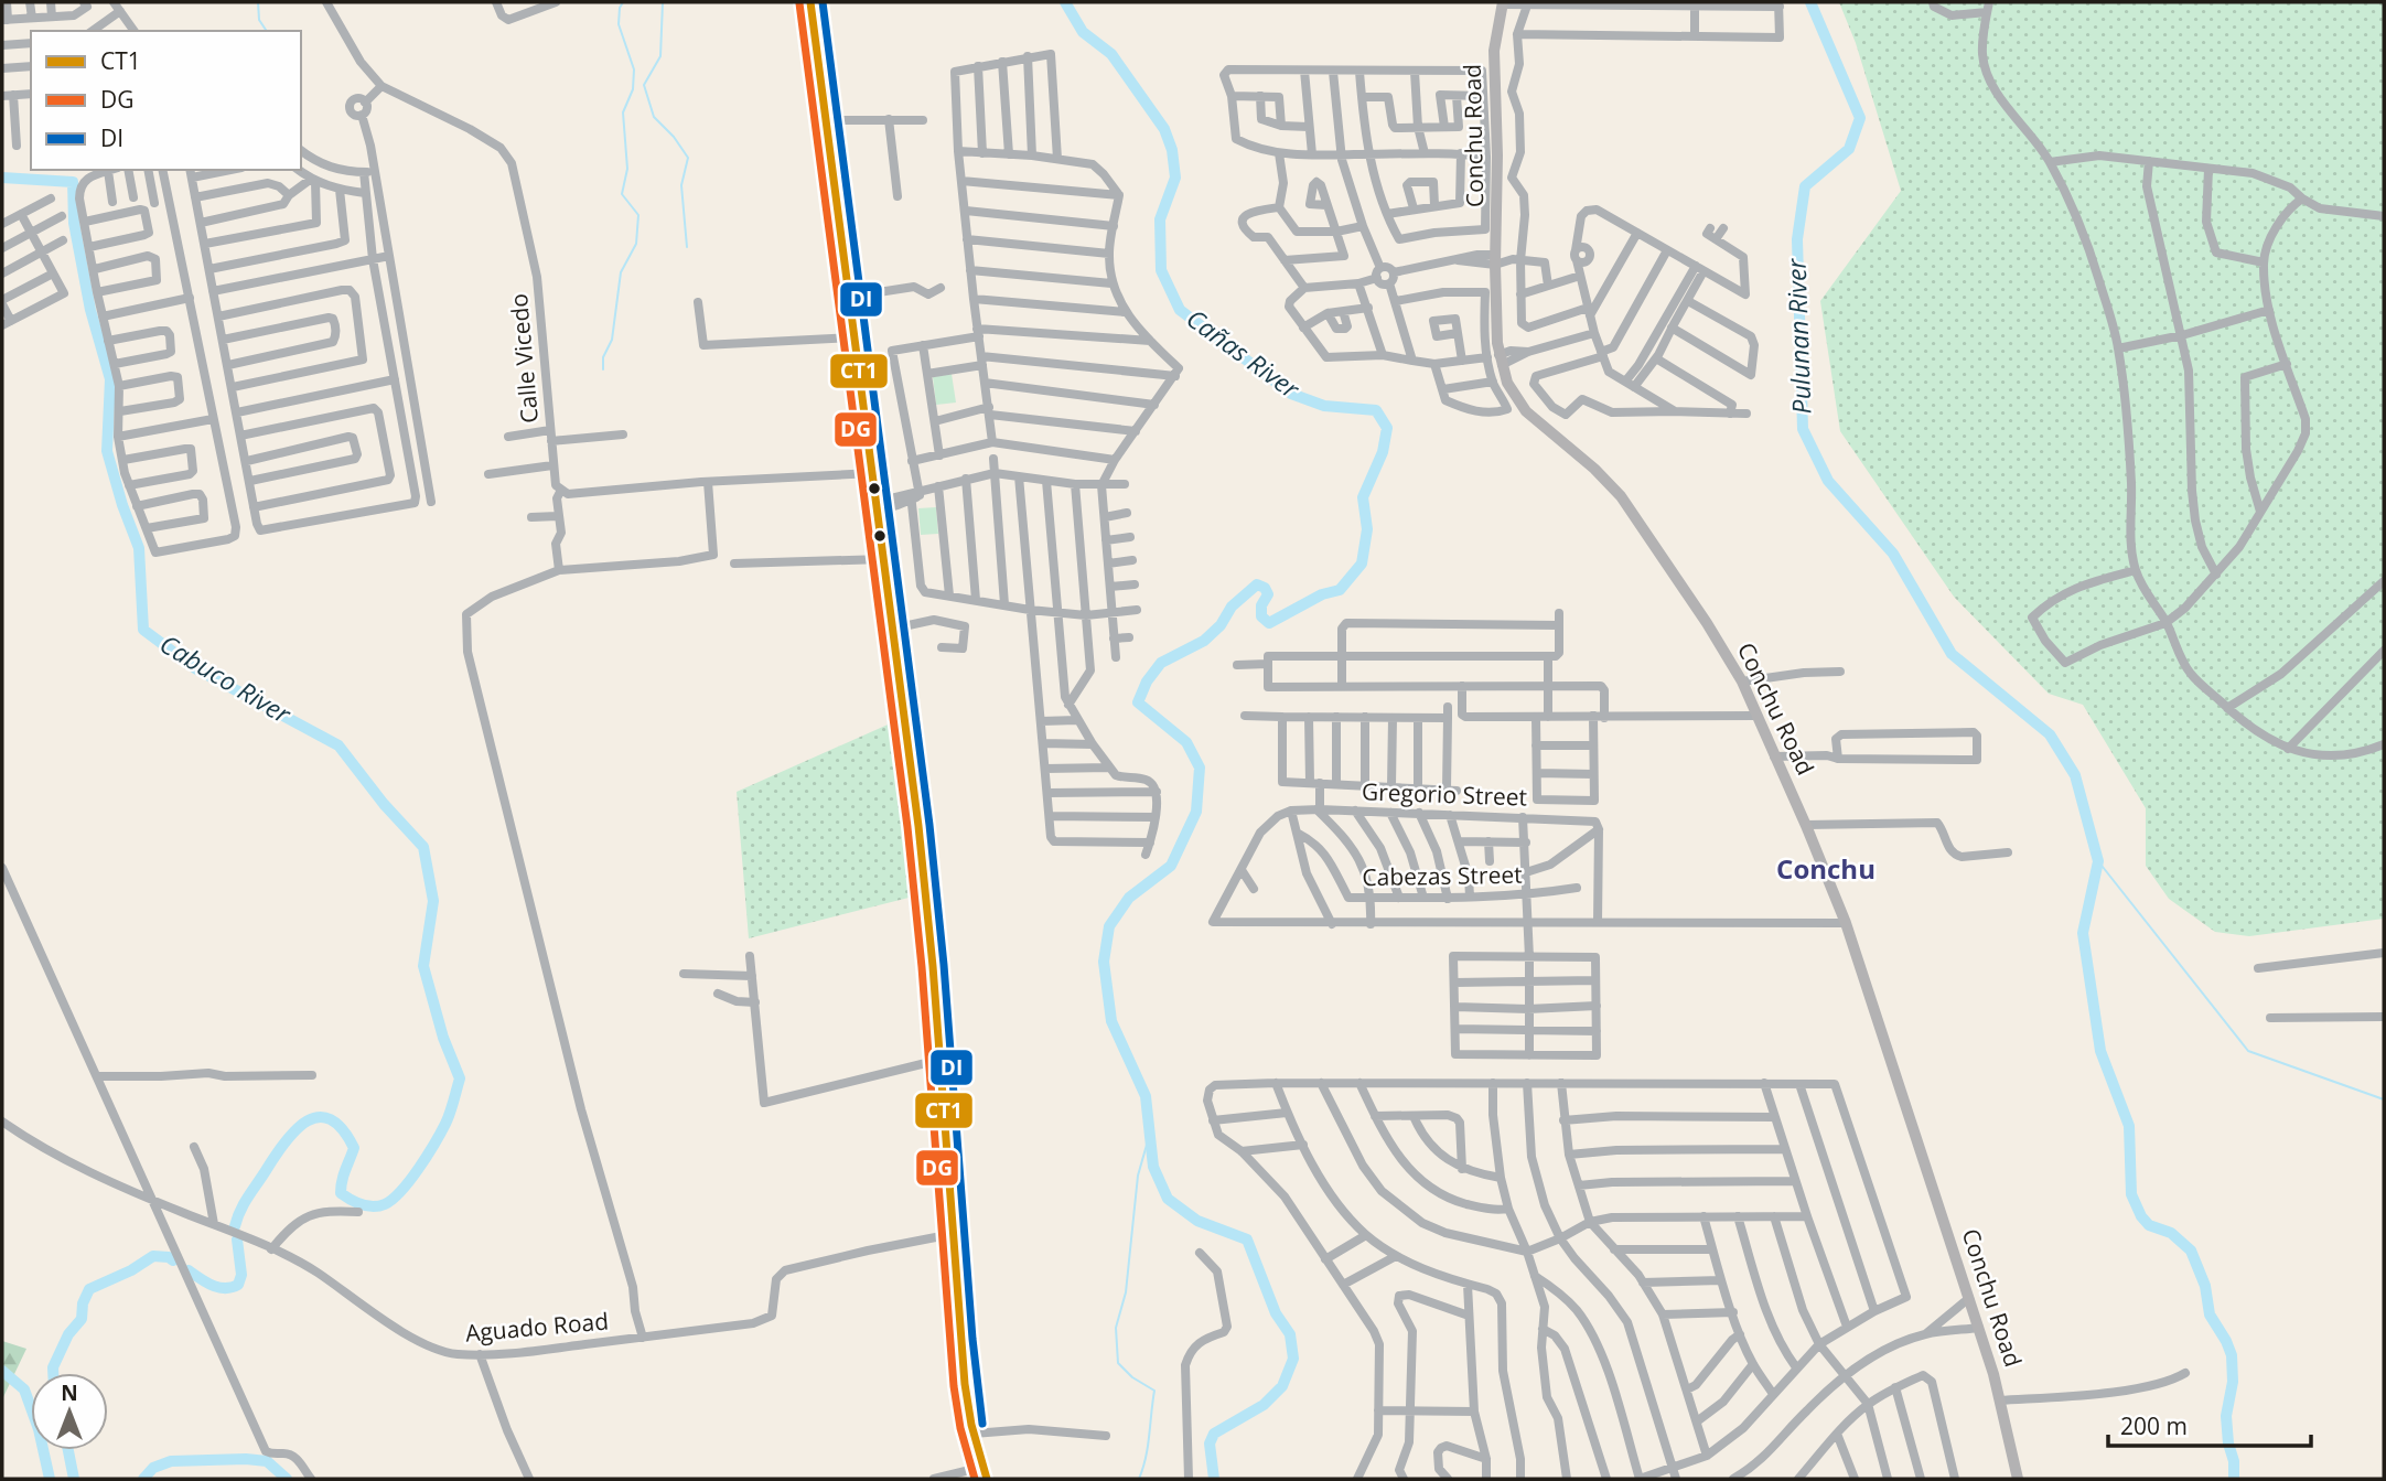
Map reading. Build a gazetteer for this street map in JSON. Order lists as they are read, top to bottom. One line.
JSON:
{"streets":{"main road":["Conchu Road"],"street":["Calle Vicedo","Gregorio Street","Cabezas Street","Aguado Road"]},"districts":["Conchu"],"water":["Pulunan River","Cañas River","Cabuco River"],"lines":["transit line CT1","transit line DI","transit line DG"],"legend":["CT1","DG","DI"],"scale_bar":"200 m","north":"top"}
